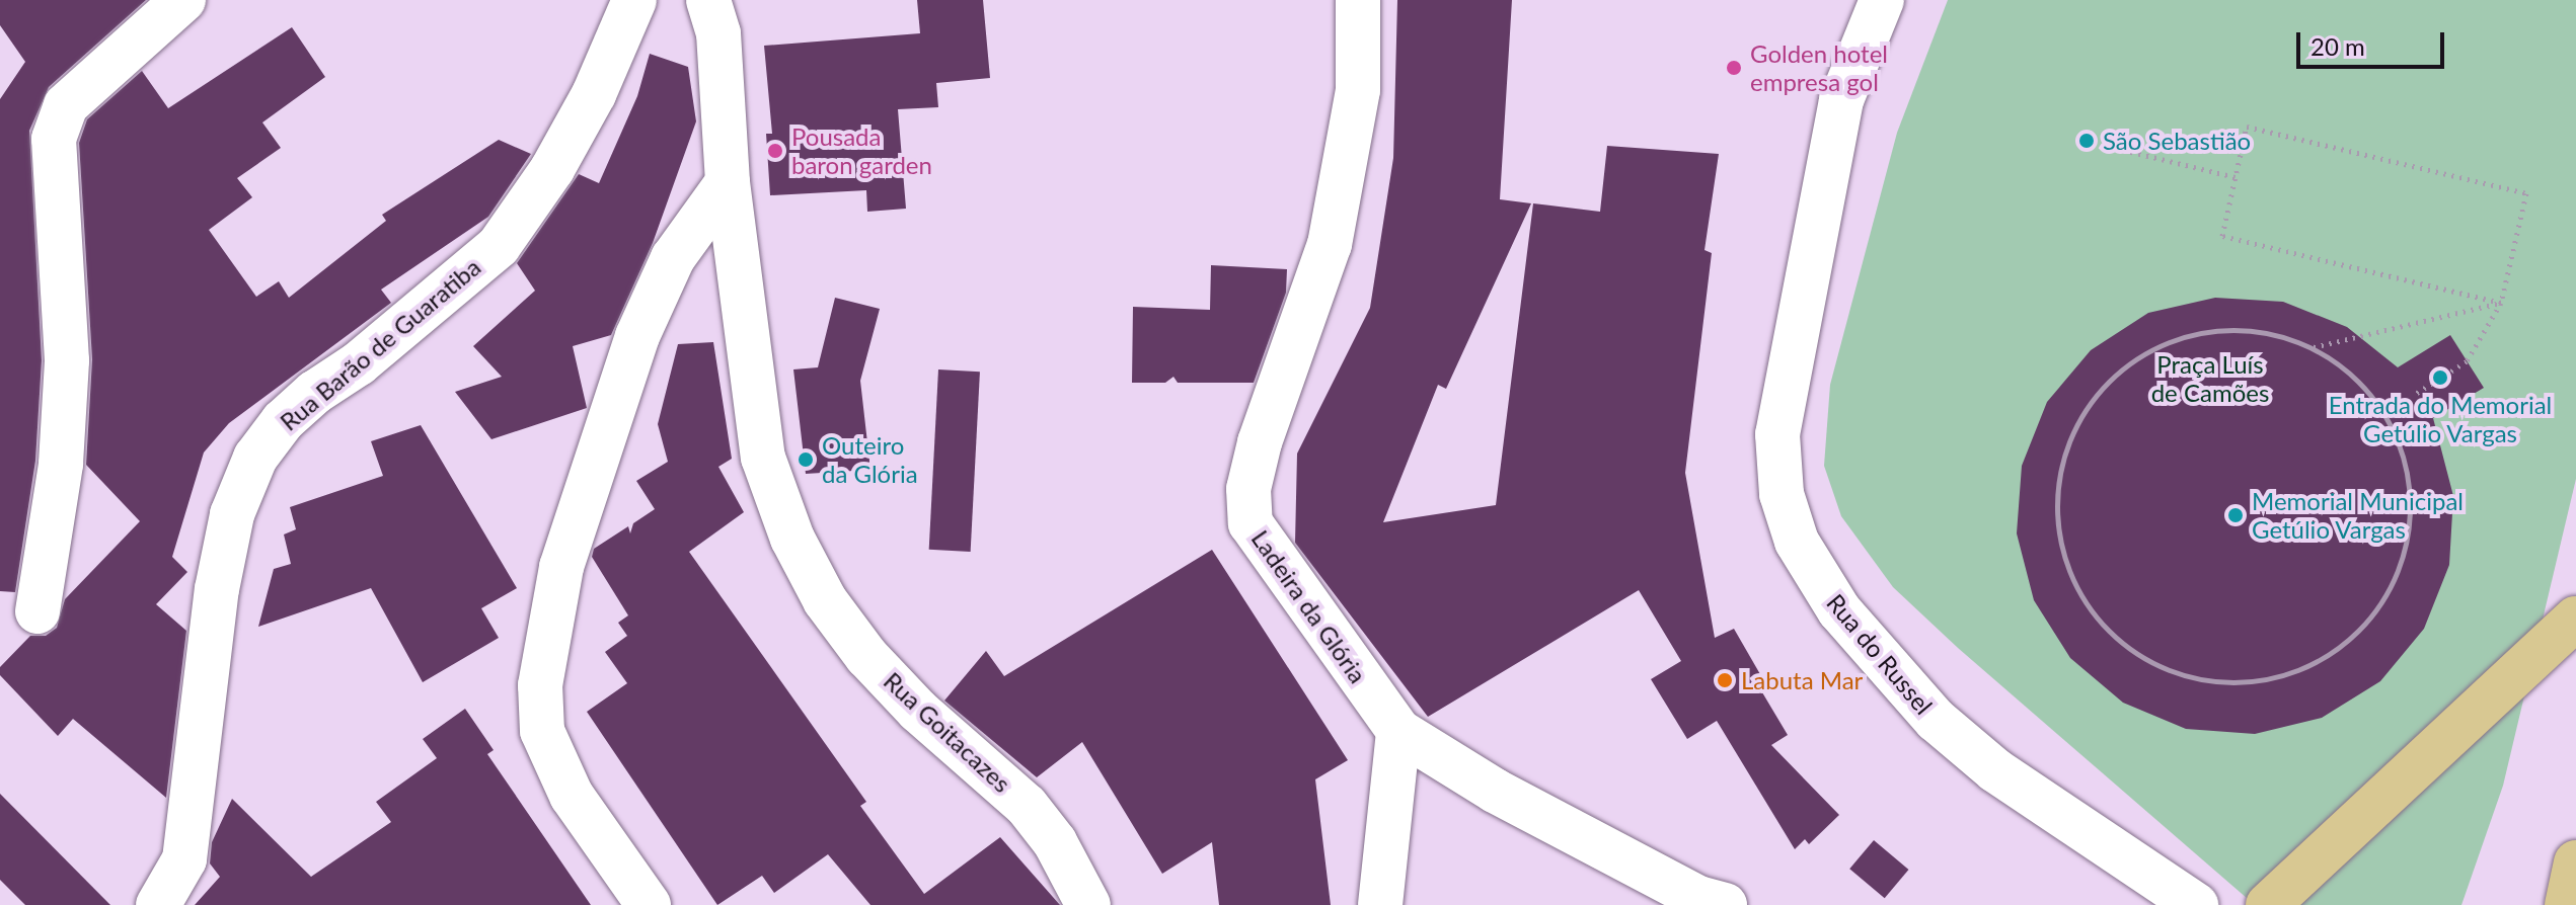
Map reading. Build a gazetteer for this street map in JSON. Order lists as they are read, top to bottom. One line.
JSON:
{"streets":{"street":["Rua Barão de Guaratiba","Ladeira da Glória","Rua do Russel","Rua Goitacazes"]},"parks":["Praça Luís de Camões"],"places":["Golden hotel empresa gol","São Sebastião","Pousada baron garden","Entrada do Memorial Getúlio Vargas","Outeiro da Glória","Memorial Municipal Getúlio Vargas","Labuta Mar"],"scale_bar":"20 m"}
